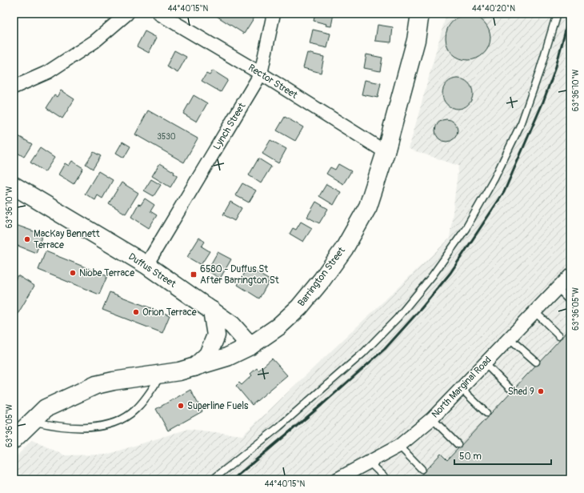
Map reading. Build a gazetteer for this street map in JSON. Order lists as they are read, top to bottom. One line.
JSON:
{"streets":{"main road":["Duffus Street","Barrington Street"],"street":["Rector Street","Lynch Street","North Marginal Road"]},"crossings":[["Rector Street","Lynch Street"],["Rector Street","Barrington Street"],["Lynch Street","Duffus Street"],["Duffus Street","Barrington Street"]],"places":{"other":["MacKay Bennett Terrace","Niobe Terrace","Orion Terrace","Shed 9","Superline Fuels"],"transit":["6580 - Duffus St After Barrington St"]},"house_numbers":["3530"],"scale_bar":"50 m","coordinates":["44°40'15\"N","44°40'20\"N","63°36'10\"W","63°36'05\"W"]}
